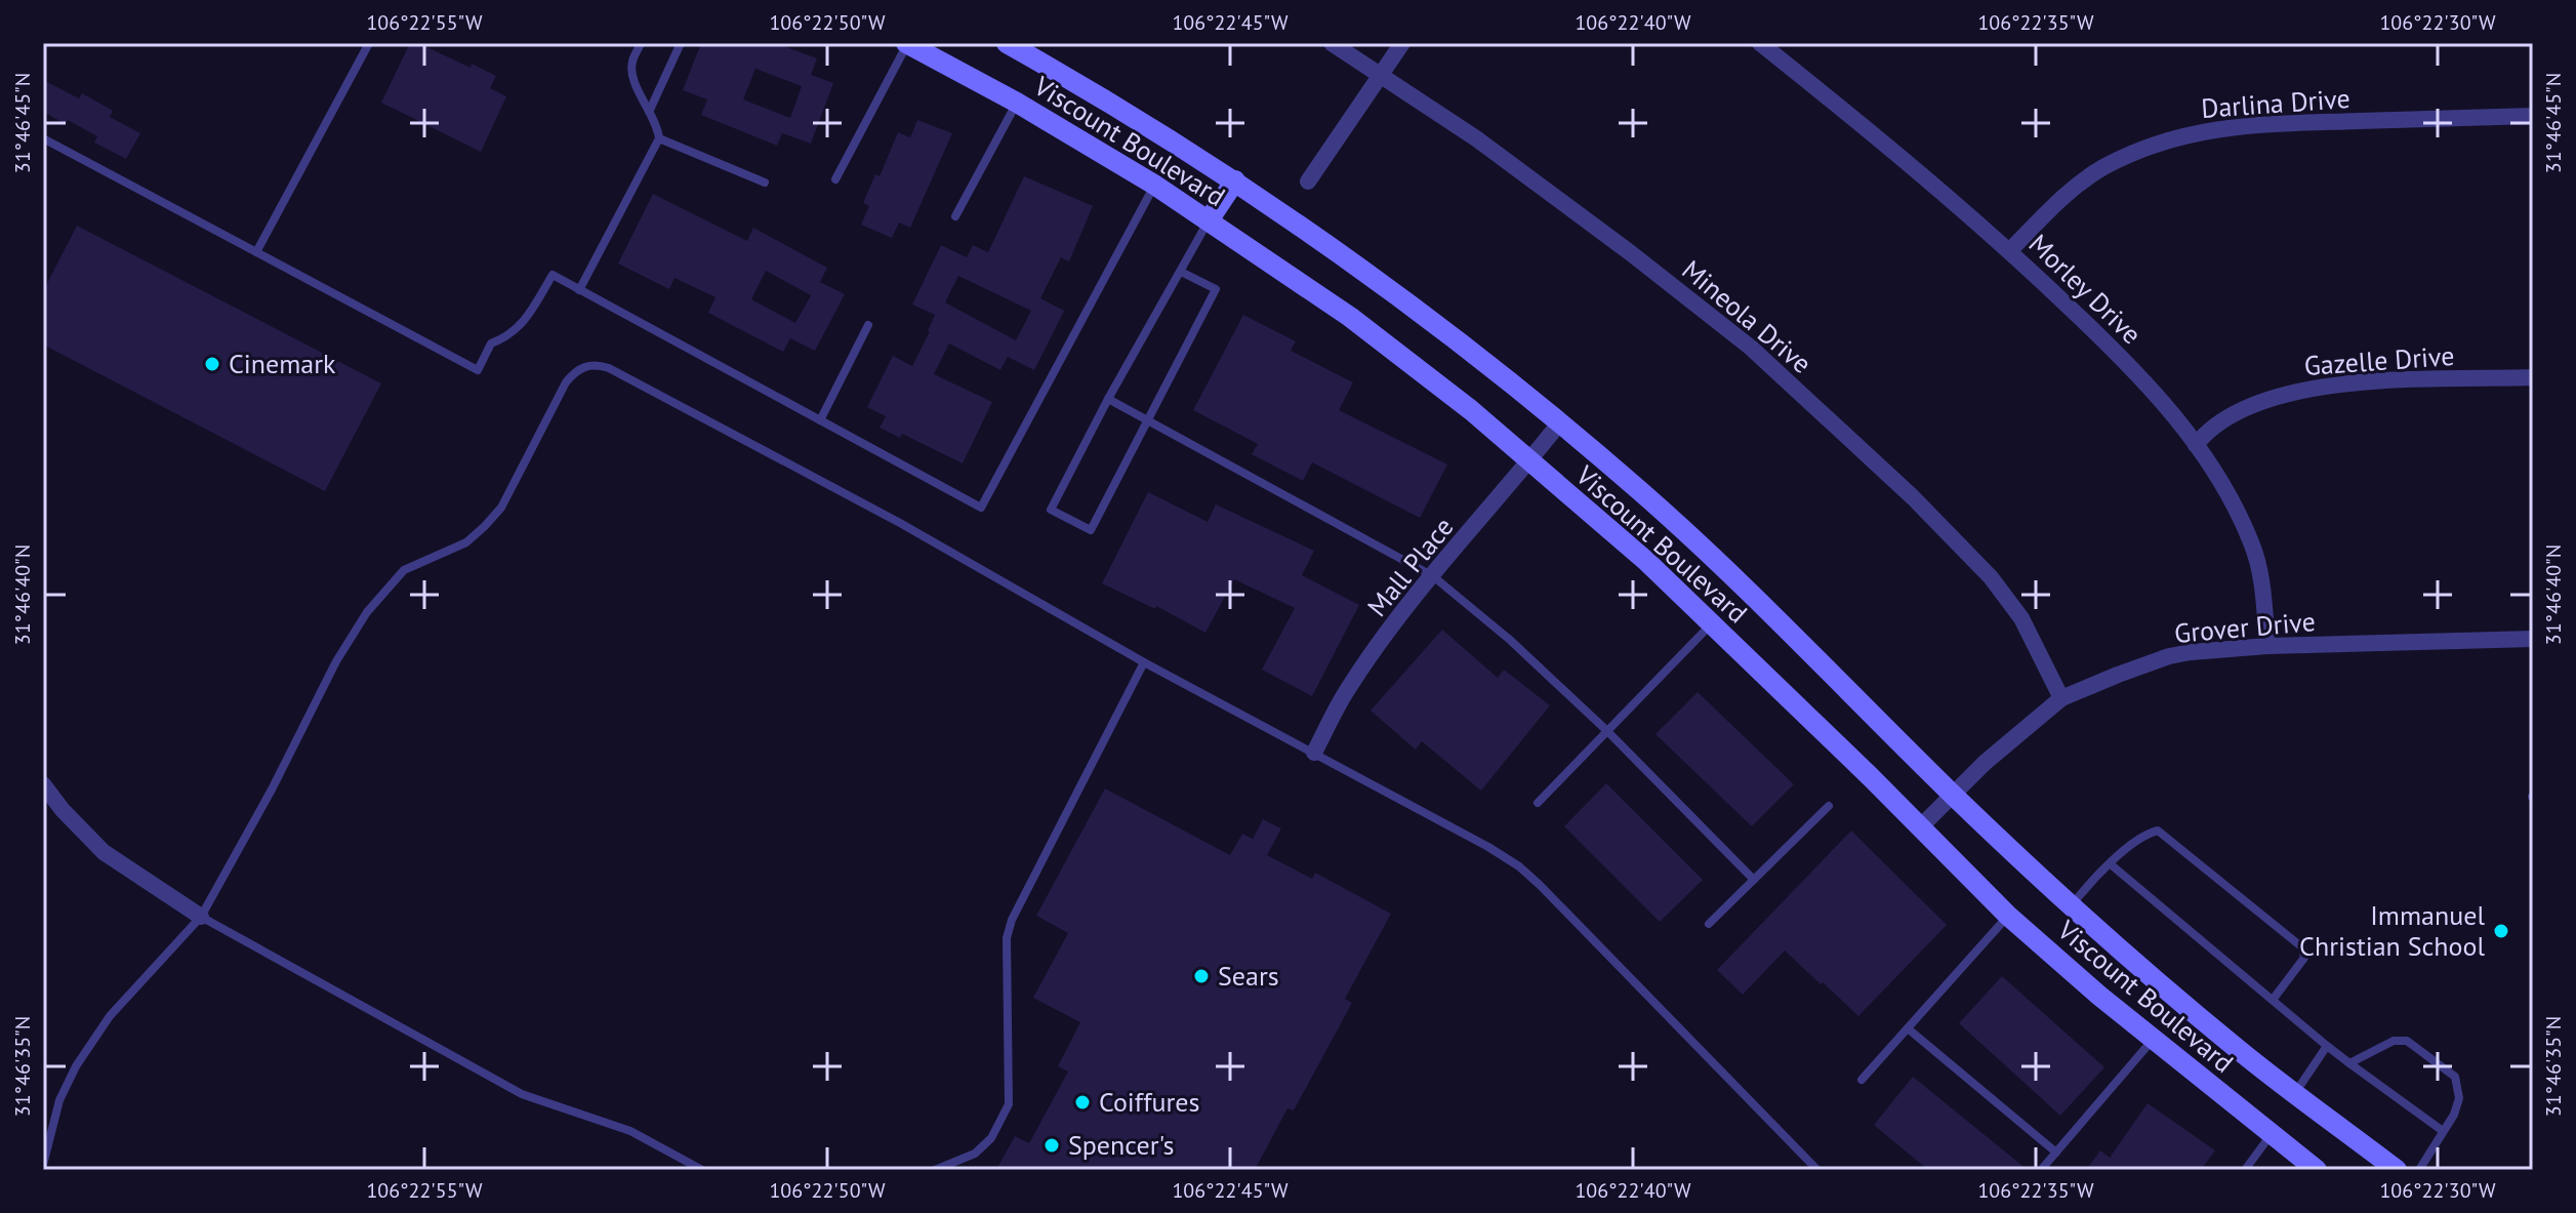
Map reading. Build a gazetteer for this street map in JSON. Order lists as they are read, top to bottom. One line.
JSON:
{"streets":{"main road":["Viscount Boulevard"],"street":["Darlina Drive","Morley Drive","Mineola Drive","Gazelle Drive","Mall Place","Grover Drive"]},"crossings":[["Darlina Drive","Morley Drive"],["Viscount Boulevard","Mall Place"],["Viscount Boulevard","Grover Drive"],["Morley Drive","Gazelle Drive"],["Morley Drive","Grover Drive"],["Mineola Drive","Grover Drive"]],"places":["Cinemark","Immanuel Christian School","Sears","Coiffures","Spencer's"],"coordinates":["106°22'55\"W","106°22'50\"W","106°22'45\"W","106°22'40\"W","106°22'35\"W","106°22'30\"W","31°46'45\"N","31°46'40\"N","31°46'35\"N"]}
